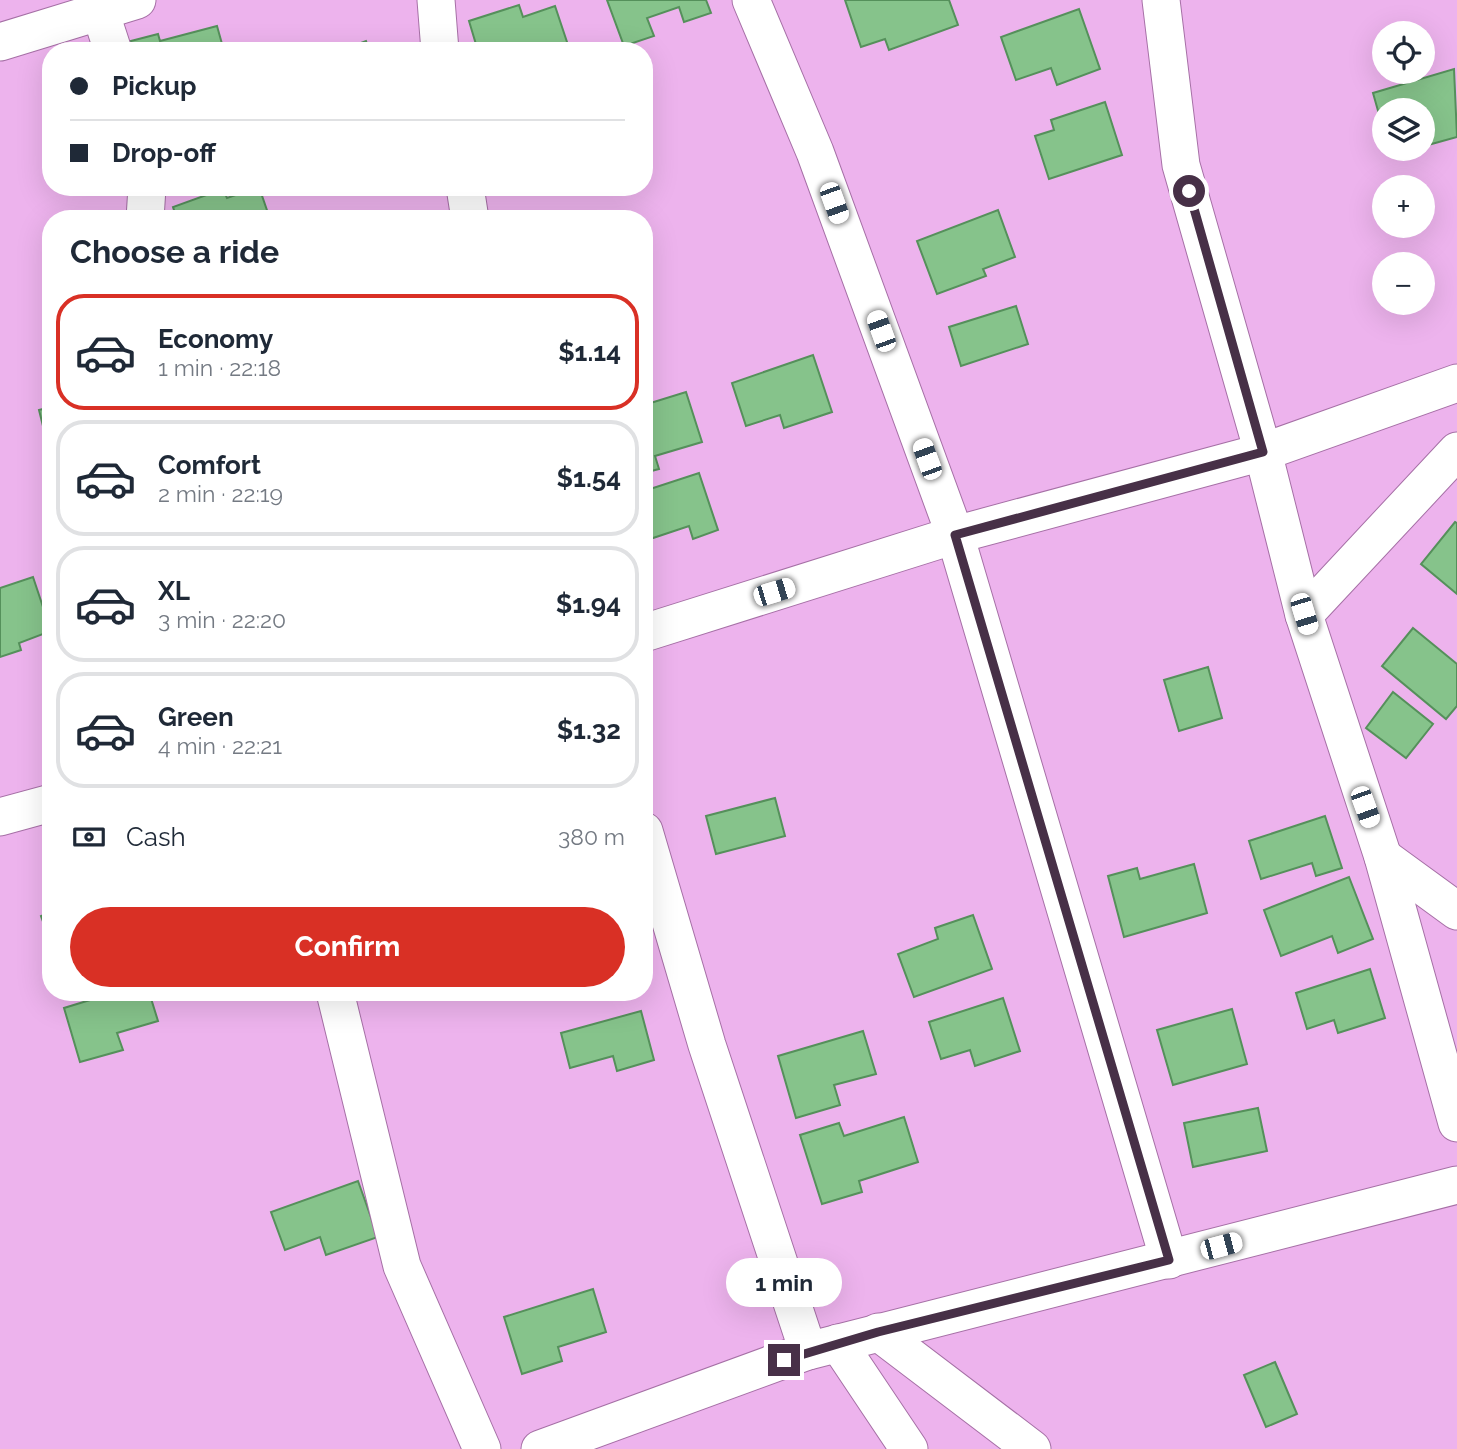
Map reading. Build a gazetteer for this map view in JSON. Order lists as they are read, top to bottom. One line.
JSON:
{"page":{"map_buttons":["+","−"],"banner":["Pickup","Drop-off"],"heading":"Choose a ride","list":[{"name":"Economy","note":"1 min · 22:18","value":"$1.14"},{"name":"Comfort","note":"2 min · 22:19","value":"$1.54"},{"name":"XL","note":"3 min · 22:20","value":"$1.94"},{"name":"Green","note":"4 min · 22:21","value":"$1.32"}],"pay":["Cash","380 m"],"buttons":"Confirm","bubble":"1 min"}}
